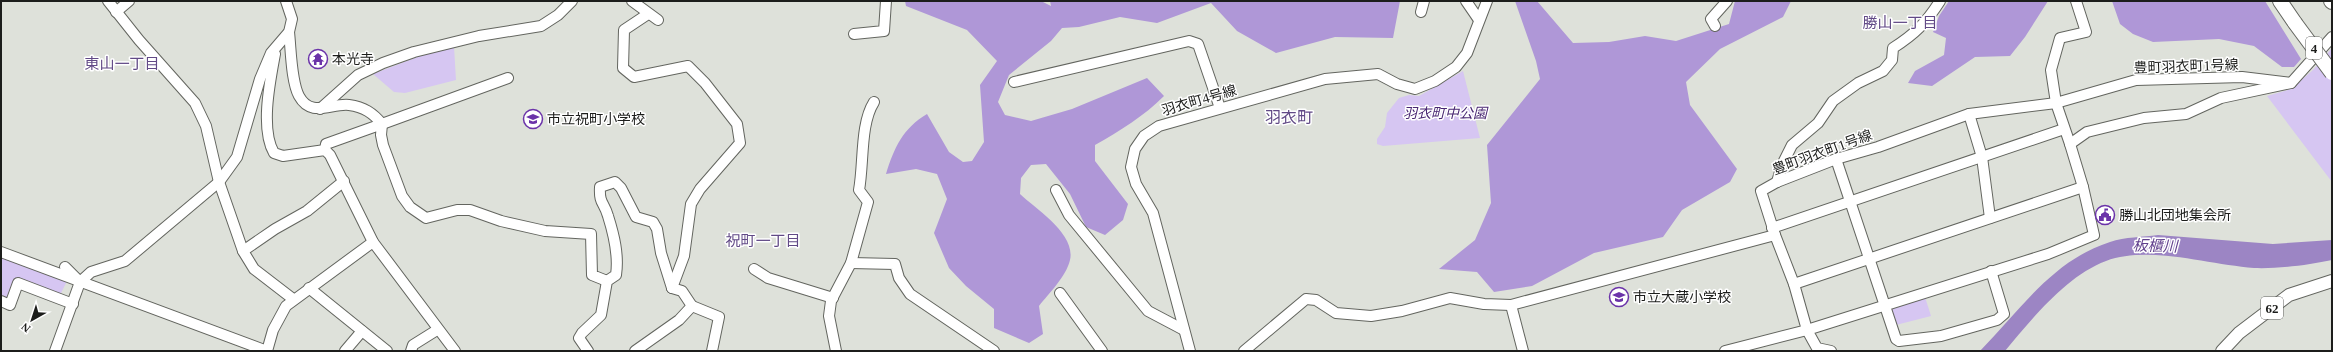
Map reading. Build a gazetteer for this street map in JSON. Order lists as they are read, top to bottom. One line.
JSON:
{"streets":{"highway":["4"],"main road":["62"],"street":["豊町羽衣町1号線","羽衣町4号線"]},"districts":["勝山一丁目","東山一丁目","羽衣町","祝町一丁目"],"water":["板櫃川"],"parks":["羽衣町中公園"],"places":{"temple":["本光寺"],"school or university":["市立祝町小学校","市立大蔵小学校"],"public building":["勝山北団地集会所"]},"north":"bottom left"}
